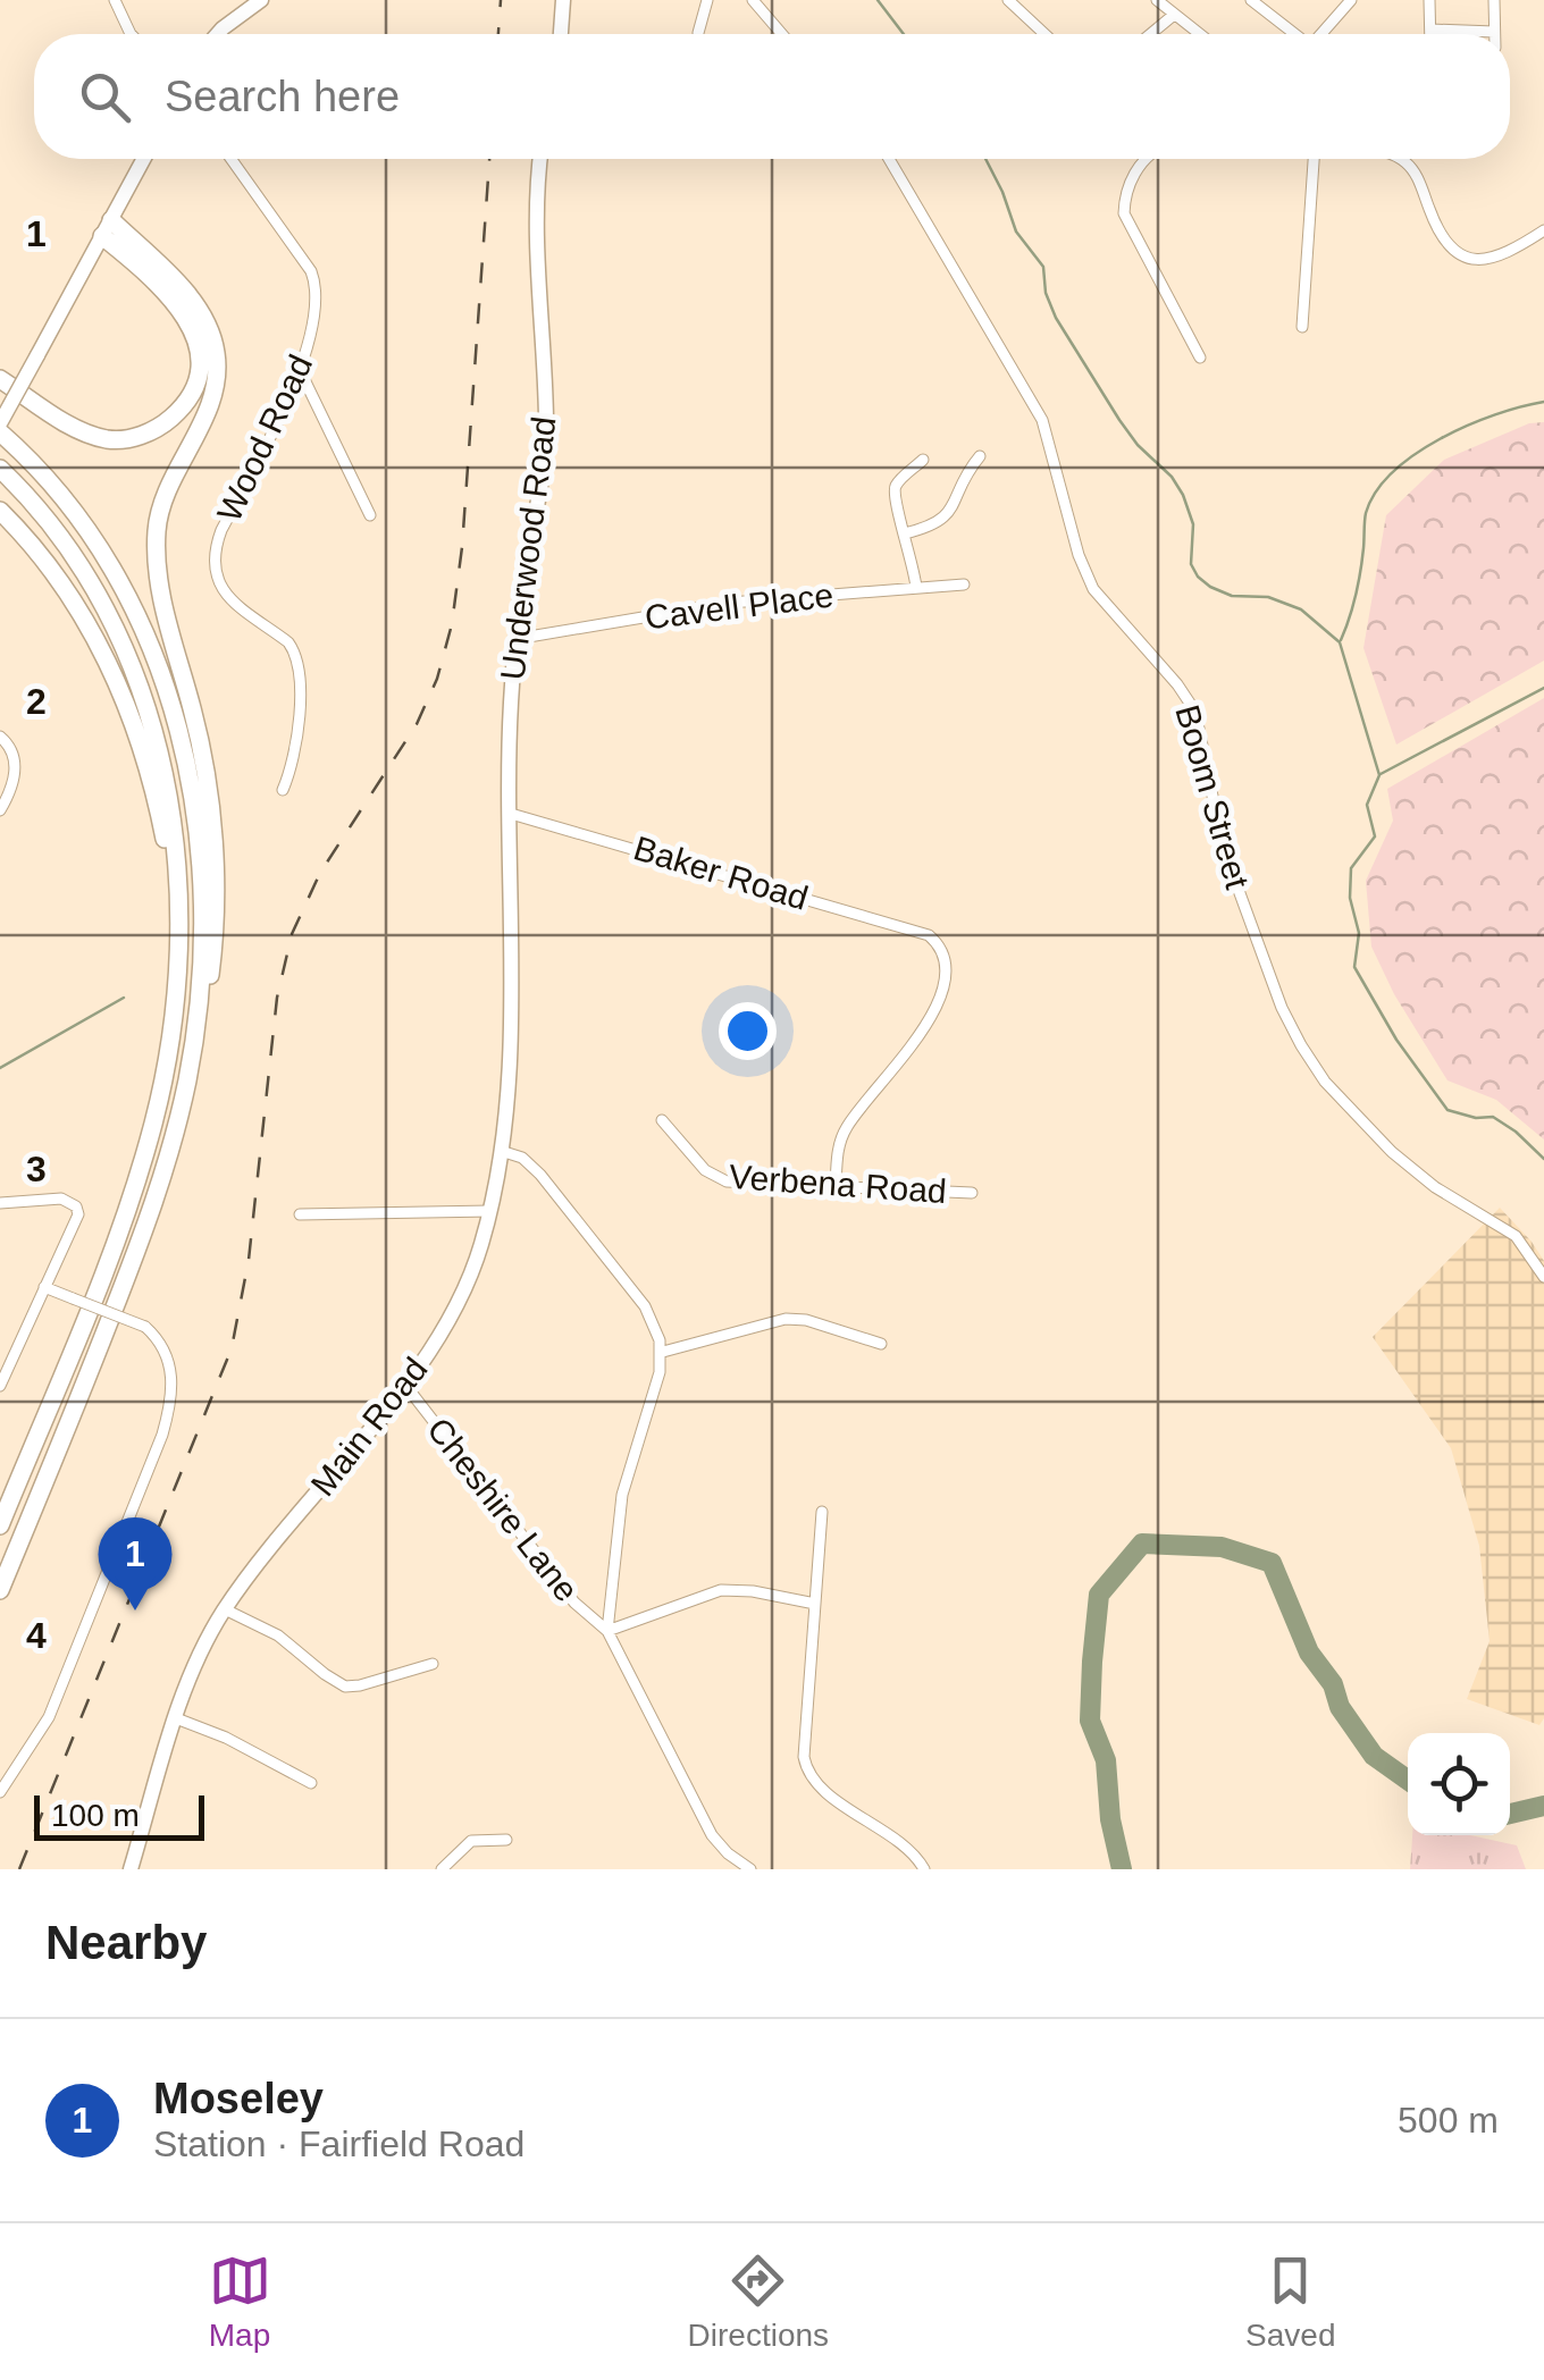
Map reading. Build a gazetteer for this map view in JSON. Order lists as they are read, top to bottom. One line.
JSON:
{"streets":{"main road":["Underwood Road","Main Road"],"street":["Wood Road","Cavell Place","Boom Street","Baker Road","Verbena Road","Cheshire Lane"]},"crossings":[["Underwood Road","Cavell Place"],["Underwood Road","Baker Road"],["Underwood Road","Main Road"],["Baker Road","Verbena Road"],["Main Road","Cheshire Lane"]],"scale_bar":"100 m","page":{"search":"Search here","pins":"1","scale":"100 m","heading":"Nearby","list":[{"mark":"1","name":"Moseley","note":"Station · Fairfield Road","value":"500 m"}],"nav":["Map","Directions","Saved"]},"grid":{"rows":["1","2","3","4"]}}
